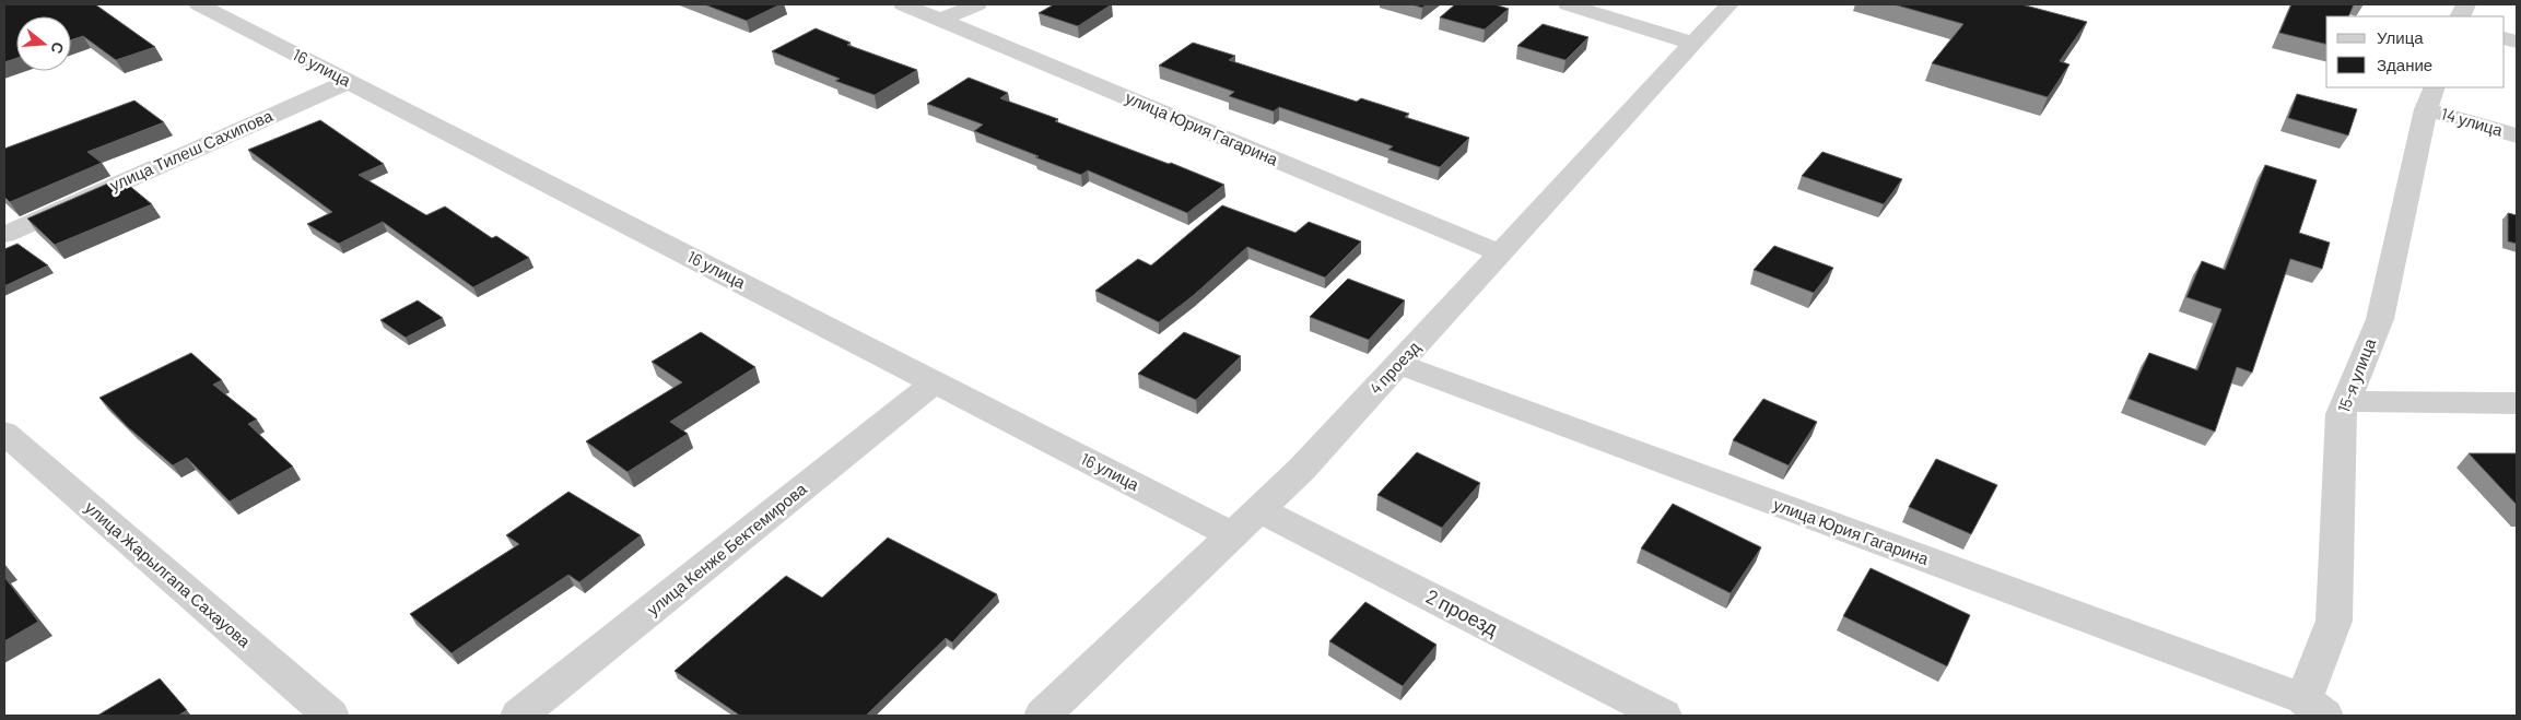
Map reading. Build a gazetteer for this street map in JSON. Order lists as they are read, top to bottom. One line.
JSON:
{"streets":{"street":["16 улица","14 улица","улица Юрия Гагарина","улица Тилеш Сахипова","4 проезд","15-я улица","улица Кенже Бектемирова","улица Жарылгапа Сахауова","2 проезд"]},"crossings":[["16 улица","улица Тилеш Сахипова"],["16 улица","4 проезд"],["16 улица","улица Кенже Бектемирова"],["14 улица","15-я улица"],["улица Юрия Гагарина","4 проезд"],["улица Юрия Гагарина","15-я улица"],["4 проезд","2 проезд"]],"legend":["Улица","Здание"],"north":"right"}
